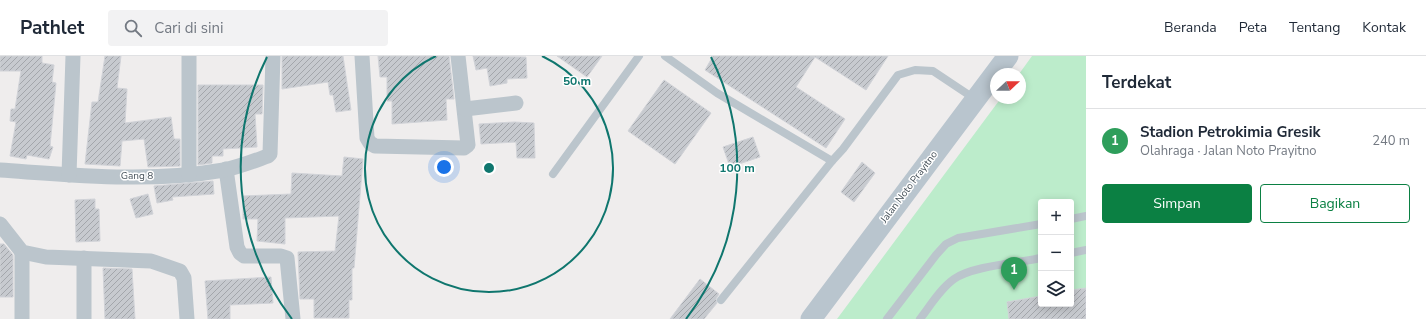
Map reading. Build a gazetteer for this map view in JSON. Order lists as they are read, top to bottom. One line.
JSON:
{"streets":{"street":["Gang 8","Jalan Noto Prayitno"]},"north":"right","page":{"header":"Pathlet","search":"Cari di sini","nav":["Beranda","Peta","Tentang","Kontak"],"heading":"Terdekat","list":[{"mark":"1","name":"Stadion Petrokimia Gresik","note":"Olahraga · Jalan Noto Prayitno","value":"240 m"}],"buttons":["Simpan","Bagikan"],"map_buttons":["+","−"],"pins":"1"},"rings":["50 m","100 m"]}
